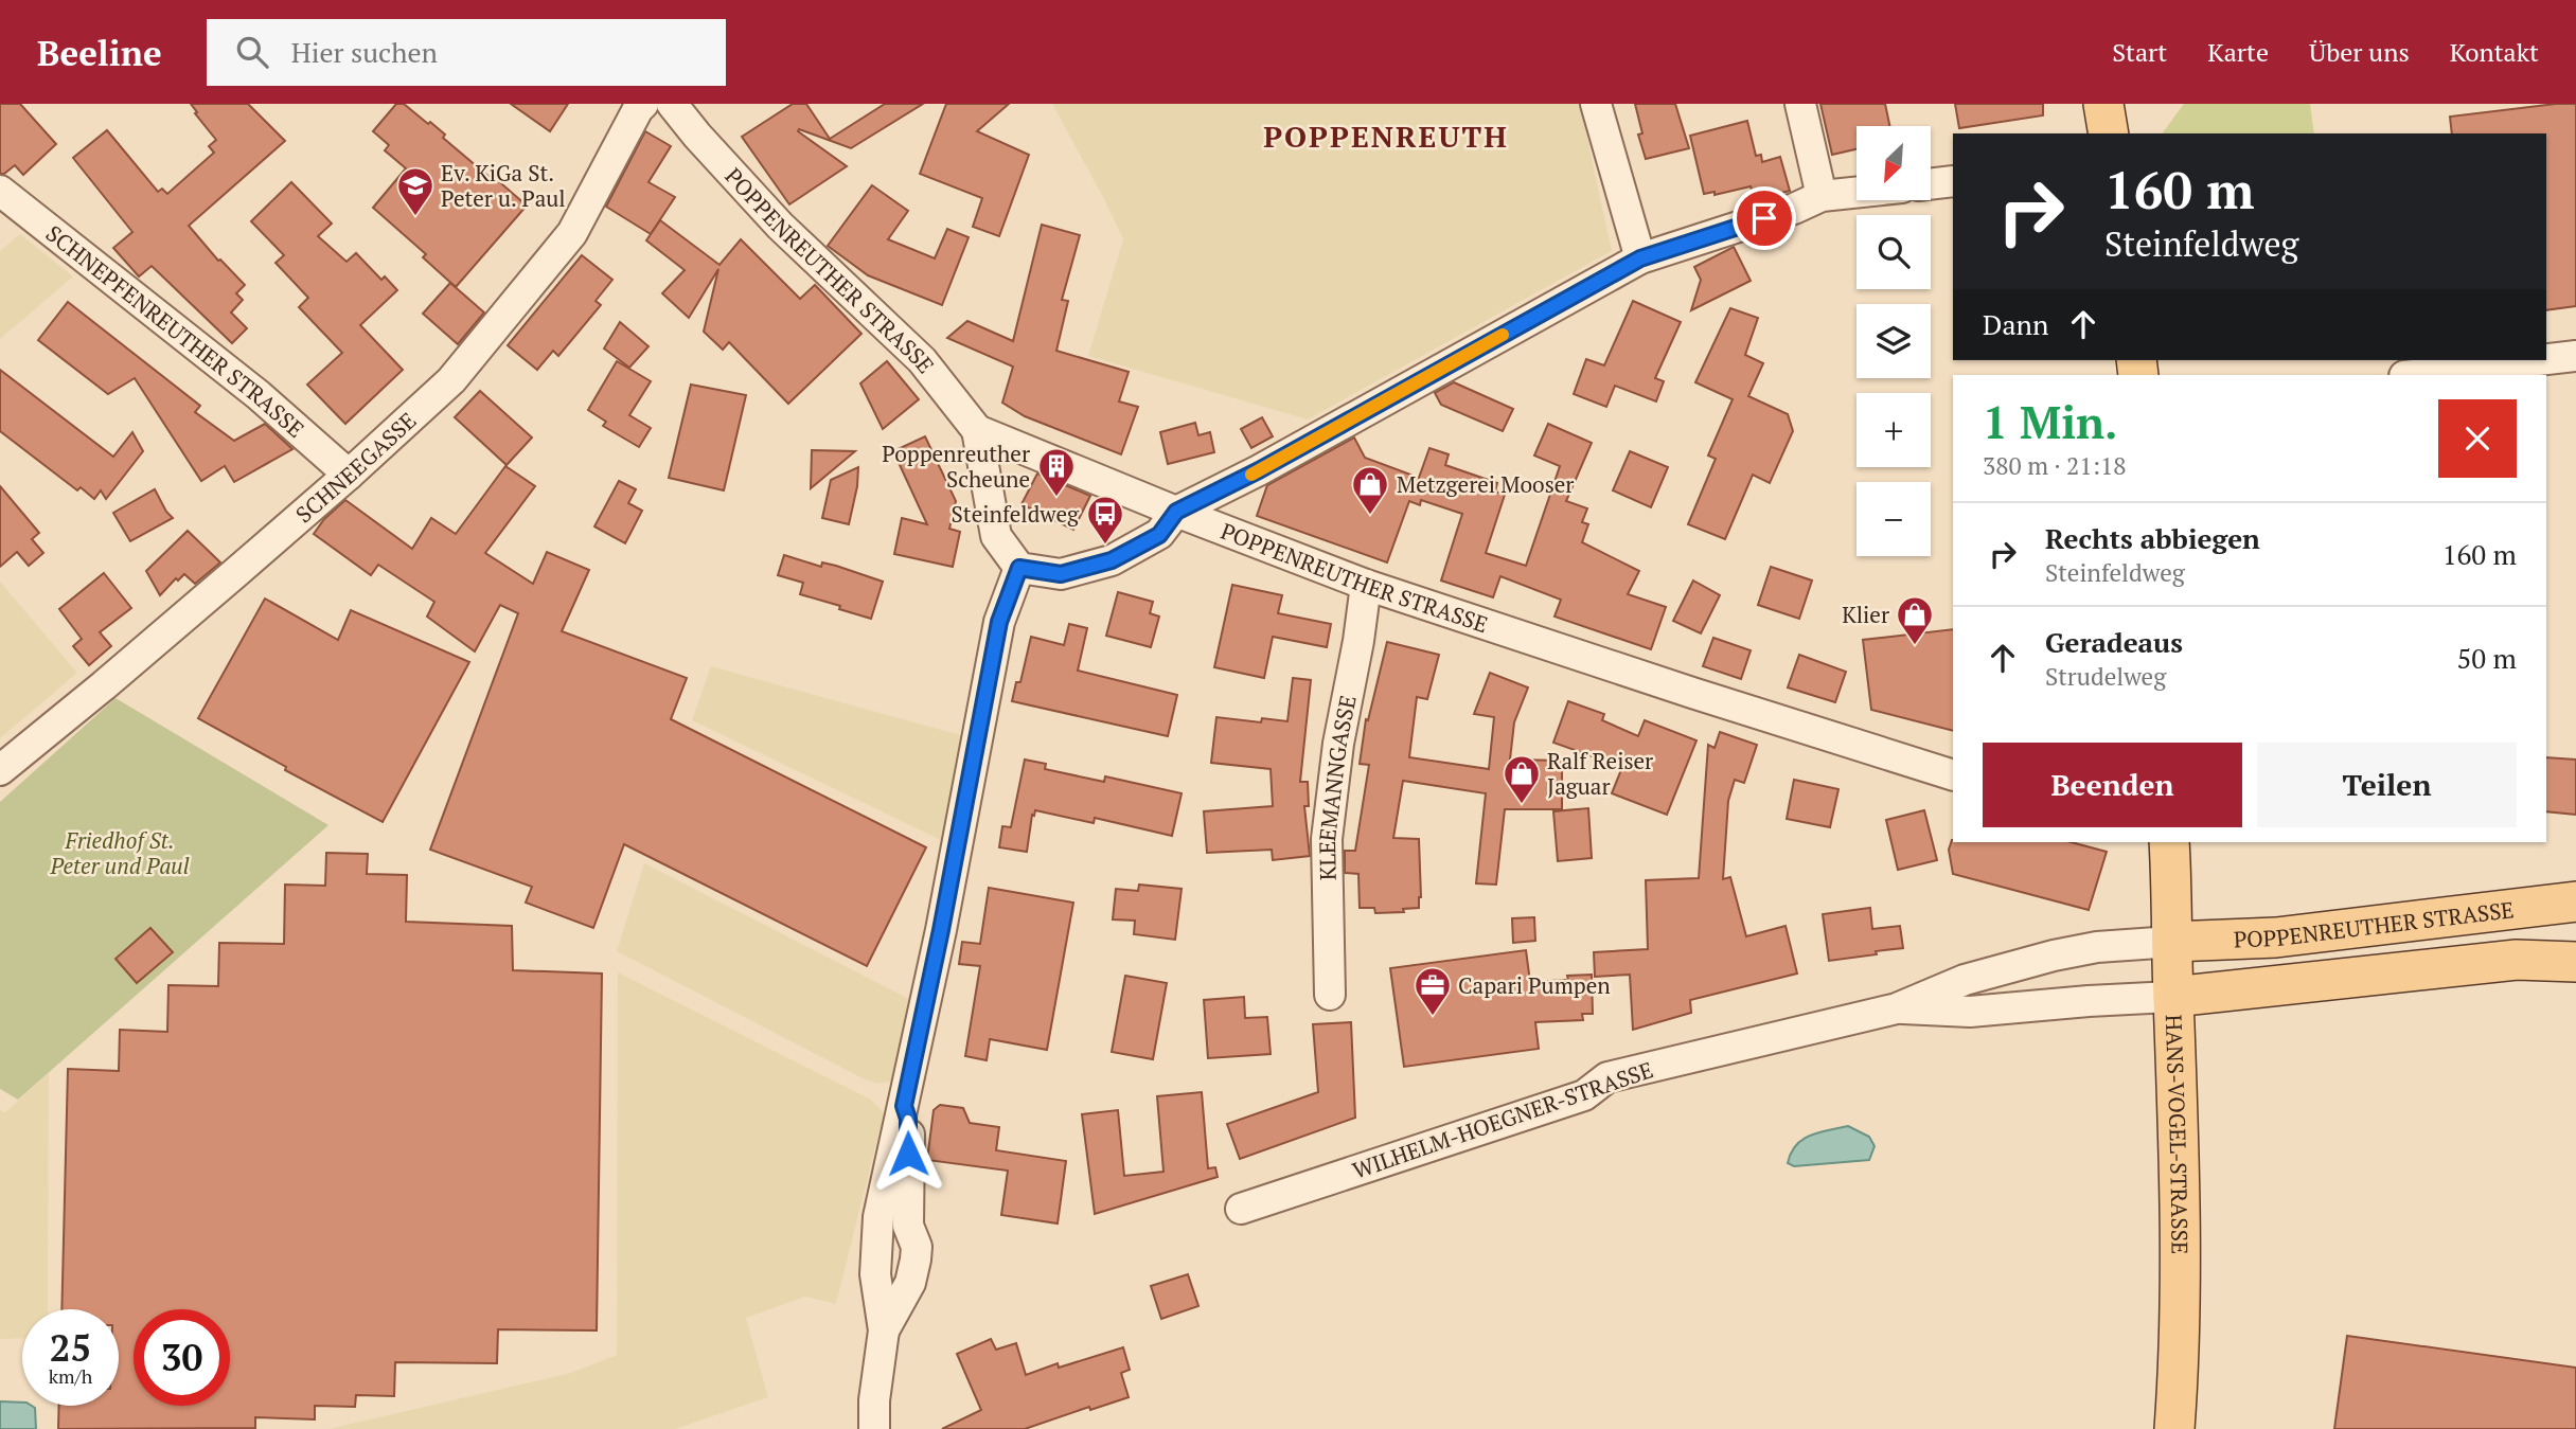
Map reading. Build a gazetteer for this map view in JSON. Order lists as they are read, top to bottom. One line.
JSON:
{"streets":{"main road":["POPPENREUTHER STRASSE","HANS-VOGEL-STRASSE"],"street":["SCHNEPFENREUTHER STRASSE","SCHNEEGASSE","KLEEMANNGASSE","WILHELM-HOEGNER-STRASSE"]},"crossings":[["POPPENREUTHER STRASSE","KLEEMANNGASSE"],["POPPENREUTHER STRASSE","WILHELM-HOEGNER-STRASSE"],["POPPENREUTHER STRASSE","HANS-VOGEL-STRASSE"],["SCHNEPFENREUTHER STRASSE","SCHNEEGASSE"],["WILHELM-HOEGNER-STRASSE","HANS-VOGEL-STRASSE"]],"districts":["POPPENREUTH"],"parks":["Friedhof St. Peter und Paul"],"places":{"school or university":["Ev. KiGa St. Peter u. Paul"],"building":["Poppenreuther Scheune"],"shop":["Metzgerei Mooser","Klier","Ralf Reiser Jaguar"],"bus stop":["Steinfeldweg"],"office":["Capari Pumpen"]},"north":"bottom left","page":{"header":"Beeline","search":"Hier suchen","nav":["Start","Karte","Über uns","Kontakt"],"map_buttons":["+","−"],"turn":["160 m","Steinfeldweg"],"then":"Dann","heading":["1 Min.","380 m · 21:18"],"list":[{"name":"Rechts abbiegen","note":"Steinfeldweg","value":"160 m"},{"name":"Geradeaus","note":"Strudelweg","value":"50 m"}],"buttons":["Beenden","Teilen"],"speed":"25 km/h","limit":"30"}}
